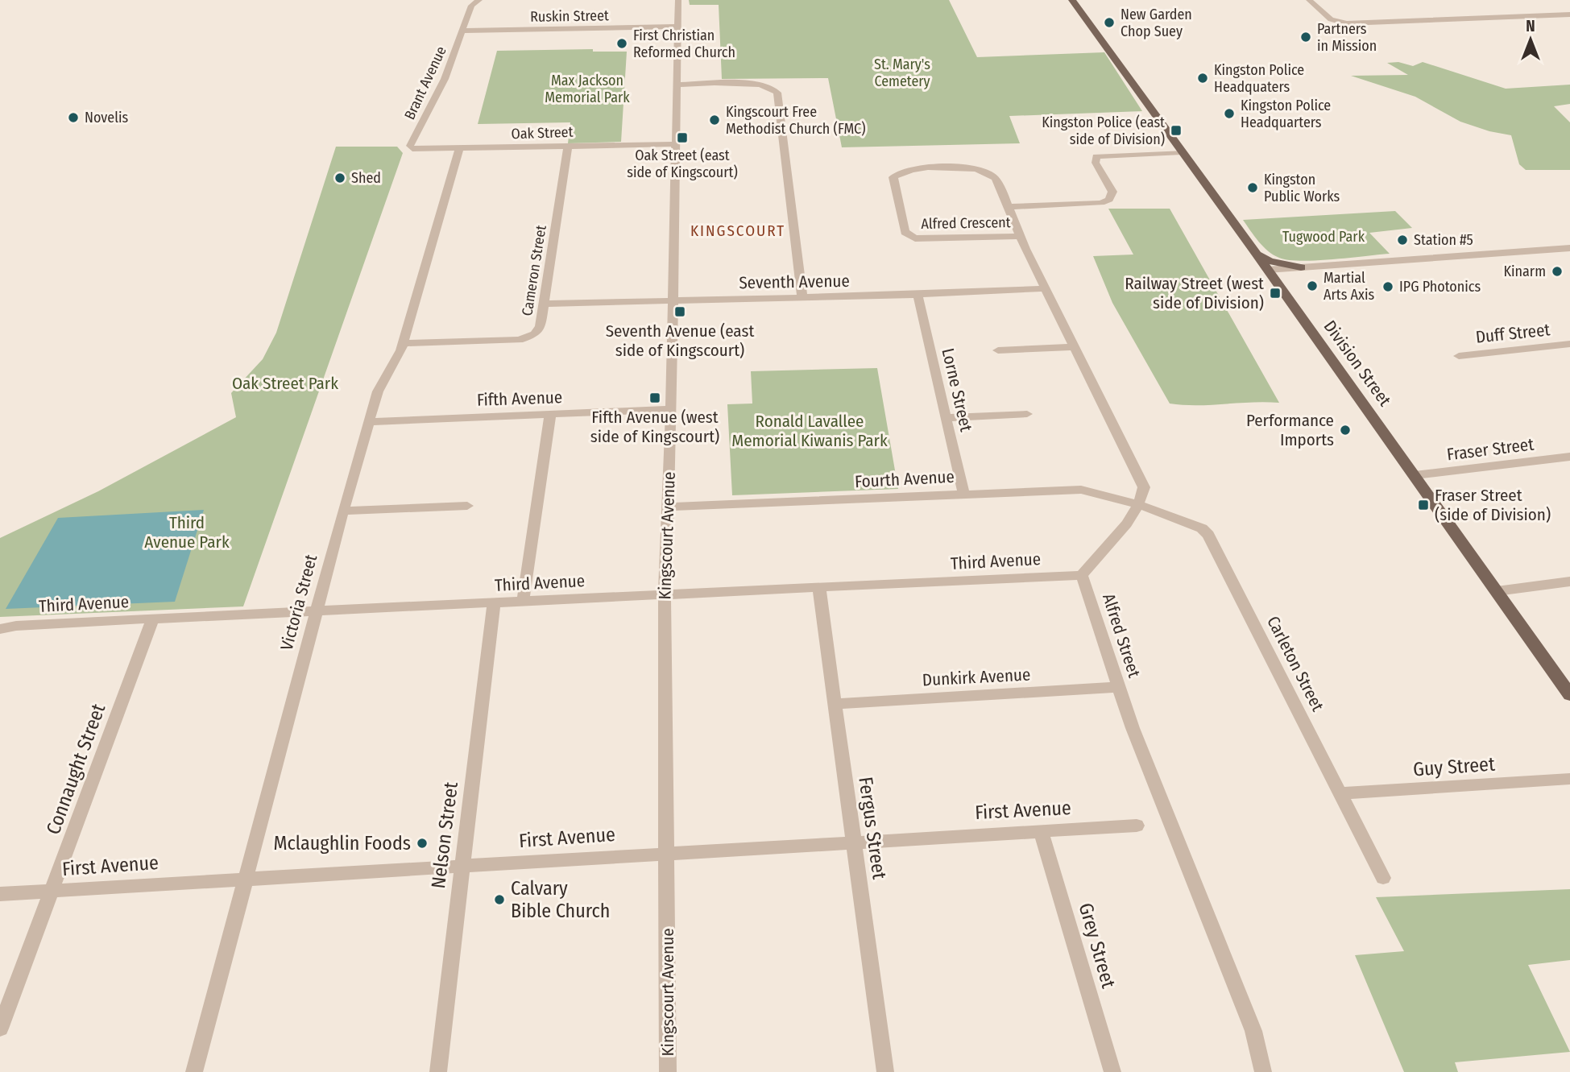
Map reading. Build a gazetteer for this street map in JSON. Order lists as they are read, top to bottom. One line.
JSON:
{"streets":{"main road":["Division Street"],"street":["Ruskin Street","Brant Avenue","Oak Street","Alfred Crescent","Cameron Street","Seventh Avenue","Duff Street","Lorne Street","Fifth Avenue","Fraser Street","Fourth Avenue","Kingscourt Avenue","Third Avenue","Victoria Street","Alfred Street","Carleton Street","Dunkirk Avenue","Guy Street","Connaught Street","First Avenue","Fergus Street","Nelson Street","Grey Street"]},"crossings":[["Ruskin Street","Brant Avenue"],["Ruskin Street","Kingscourt Avenue"],["Brant Avenue","Oak Street"],["Oak Street","Cameron Street"],["Oak Street","Kingscourt Avenue"],["Oak Street","Victoria Street"],["Cameron Street","Seventh Avenue"],["Cameron Street","Victoria Street"],["Seventh Avenue","Lorne Street"],["Seventh Avenue","Kingscourt Avenue"],["Division Street","Fraser Street"],["Lorne Street","Fourth Avenue"],["Fifth Avenue","Kingscourt Avenue"],["Fifth Avenue","Victoria Street"],["Fourth Avenue","Kingscourt Avenue"],["Fourth Avenue","Carleton Street"],["Kingscourt Avenue","Third Avenue"],["Kingscourt Avenue","First Avenue"],["Third Avenue","Victoria Street"],["Third Avenue","Alfred Street"],["Third Avenue","Connaught Street"],["Third Avenue","Fergus Street"],["Third Avenue","Nelson Street"],["Victoria Street","First Avenue"],["Alfred Street","Dunkirk Avenue"],["Carleton Street","Guy Street"],["Dunkirk Avenue","Fergus Street"],["Connaught Street","First Avenue"],["First Avenue","Fergus Street"],["First Avenue","Nelson Street"],["First Avenue","Grey Street"]],"districts":["KINGSCOURT"],"parks":["St. Mary's Cemetery","Max Jackson Memorial Park","Tugwood Park","Oak Street Park","Ronald Lavallee Memorial Kiwanis Park","Third Avenue Park"],"places":{"other":["New Garden Chop Suey","Partners in Mission","First Christian Reformed Church","Kingston Police Headquaters","Kingston Police Headquarters","Novelis","Kingscourt Free Methodist Church (FMC)","Shed","Kingston Public Works","Station #5","Kinarm","Martial Arts Axis","IPG Photonics","Performance Imports","Mclaughlin Foods","Calvary Bible Church"],"transit":["Kingston Police (east side of Division)","Oak Street (east side of Kingscourt)","Railway Street (west side of Division)","Seventh Avenue (east side of Kingscourt)","Fifth Avenue (west side of Kingscourt)","Fraser Street (side of Division)"]},"north":"top"}
